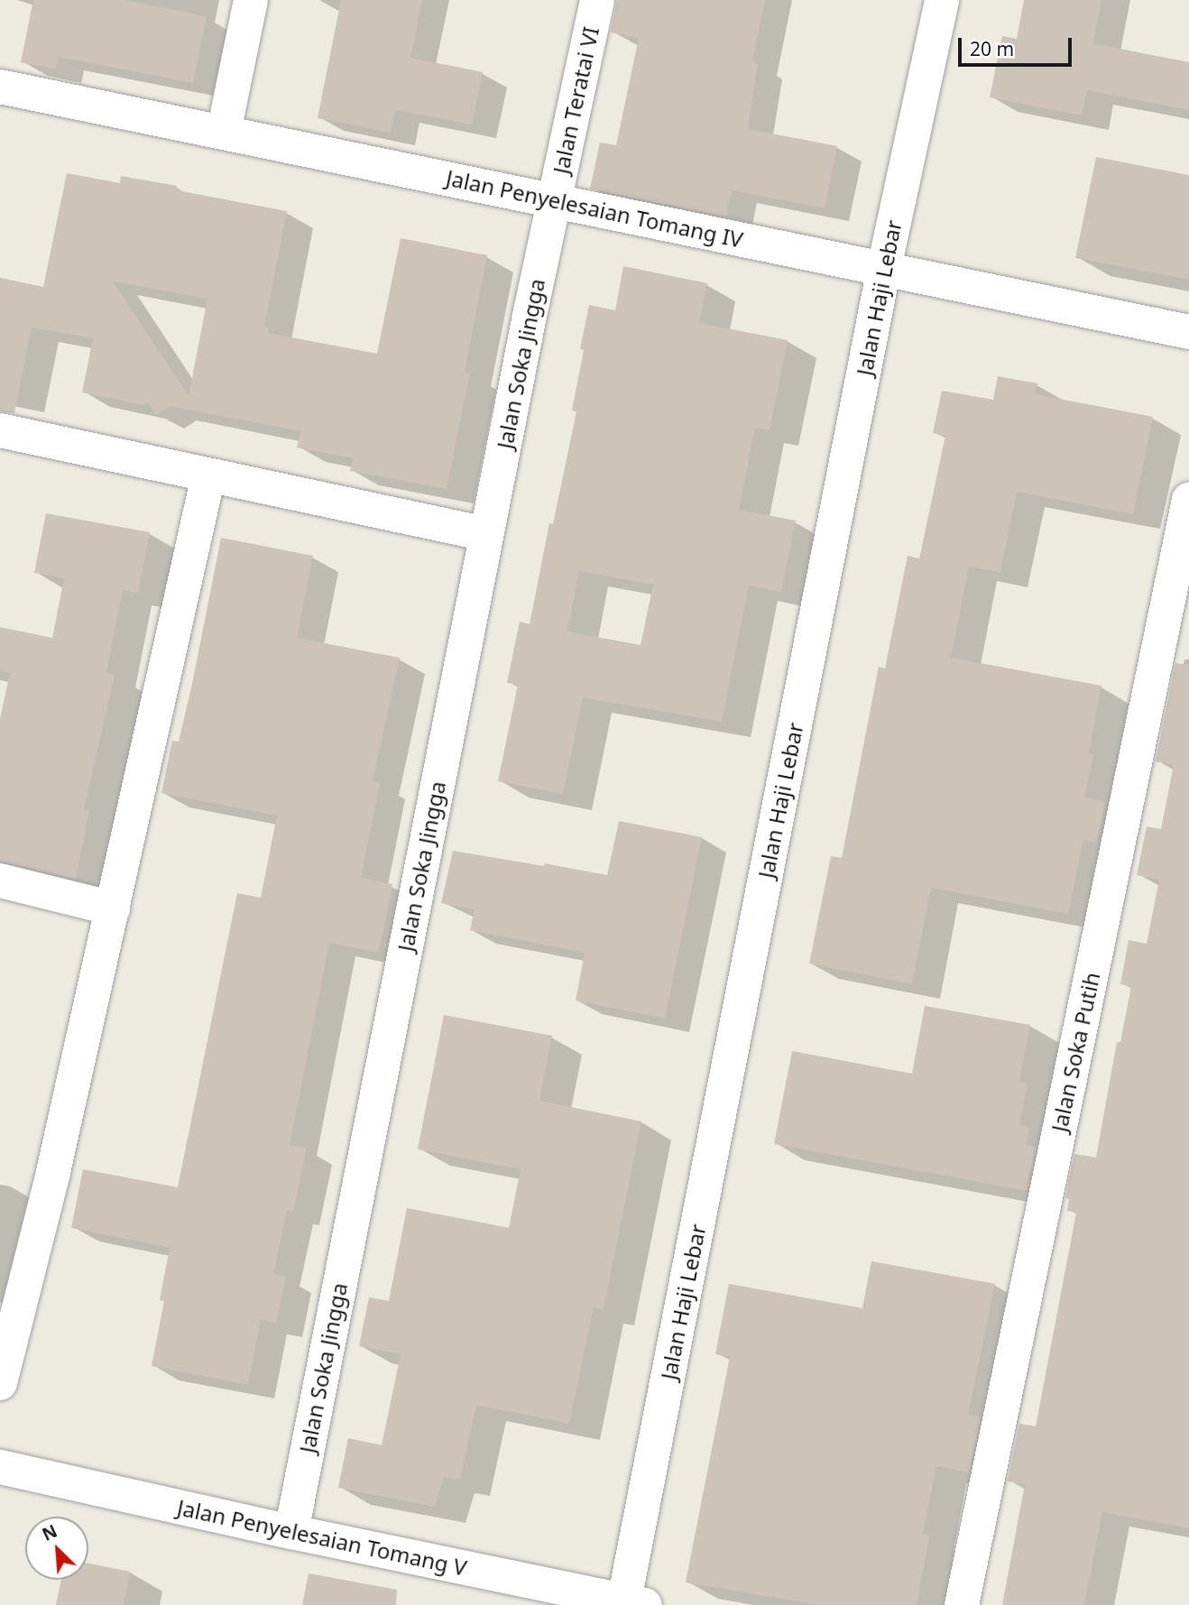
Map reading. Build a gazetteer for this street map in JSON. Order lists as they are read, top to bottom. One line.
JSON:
{"streets":{"street":["Jalan Teratai VI","Jalan Penyelesaian Tomang IV","Jalan Haji Lebar","Jalan Soka Jingga","Jalan Soka Putih","Jalan Penyelesaian Tomang V"]},"crossings":[["Jalan Teratai VI","Jalan Penyelesaian Tomang IV"],["Jalan Teratai VI","Jalan Soka Jingga"],["Jalan Penyelesaian Tomang IV","Jalan Haji Lebar"],["Jalan Penyelesaian Tomang IV","Jalan Soka Jingga"],["Jalan Haji Lebar","Jalan Penyelesaian Tomang V"],["Jalan Soka Jingga","Jalan Penyelesaian Tomang V"]],"scale_bar":"20 m","north":"top left"}
